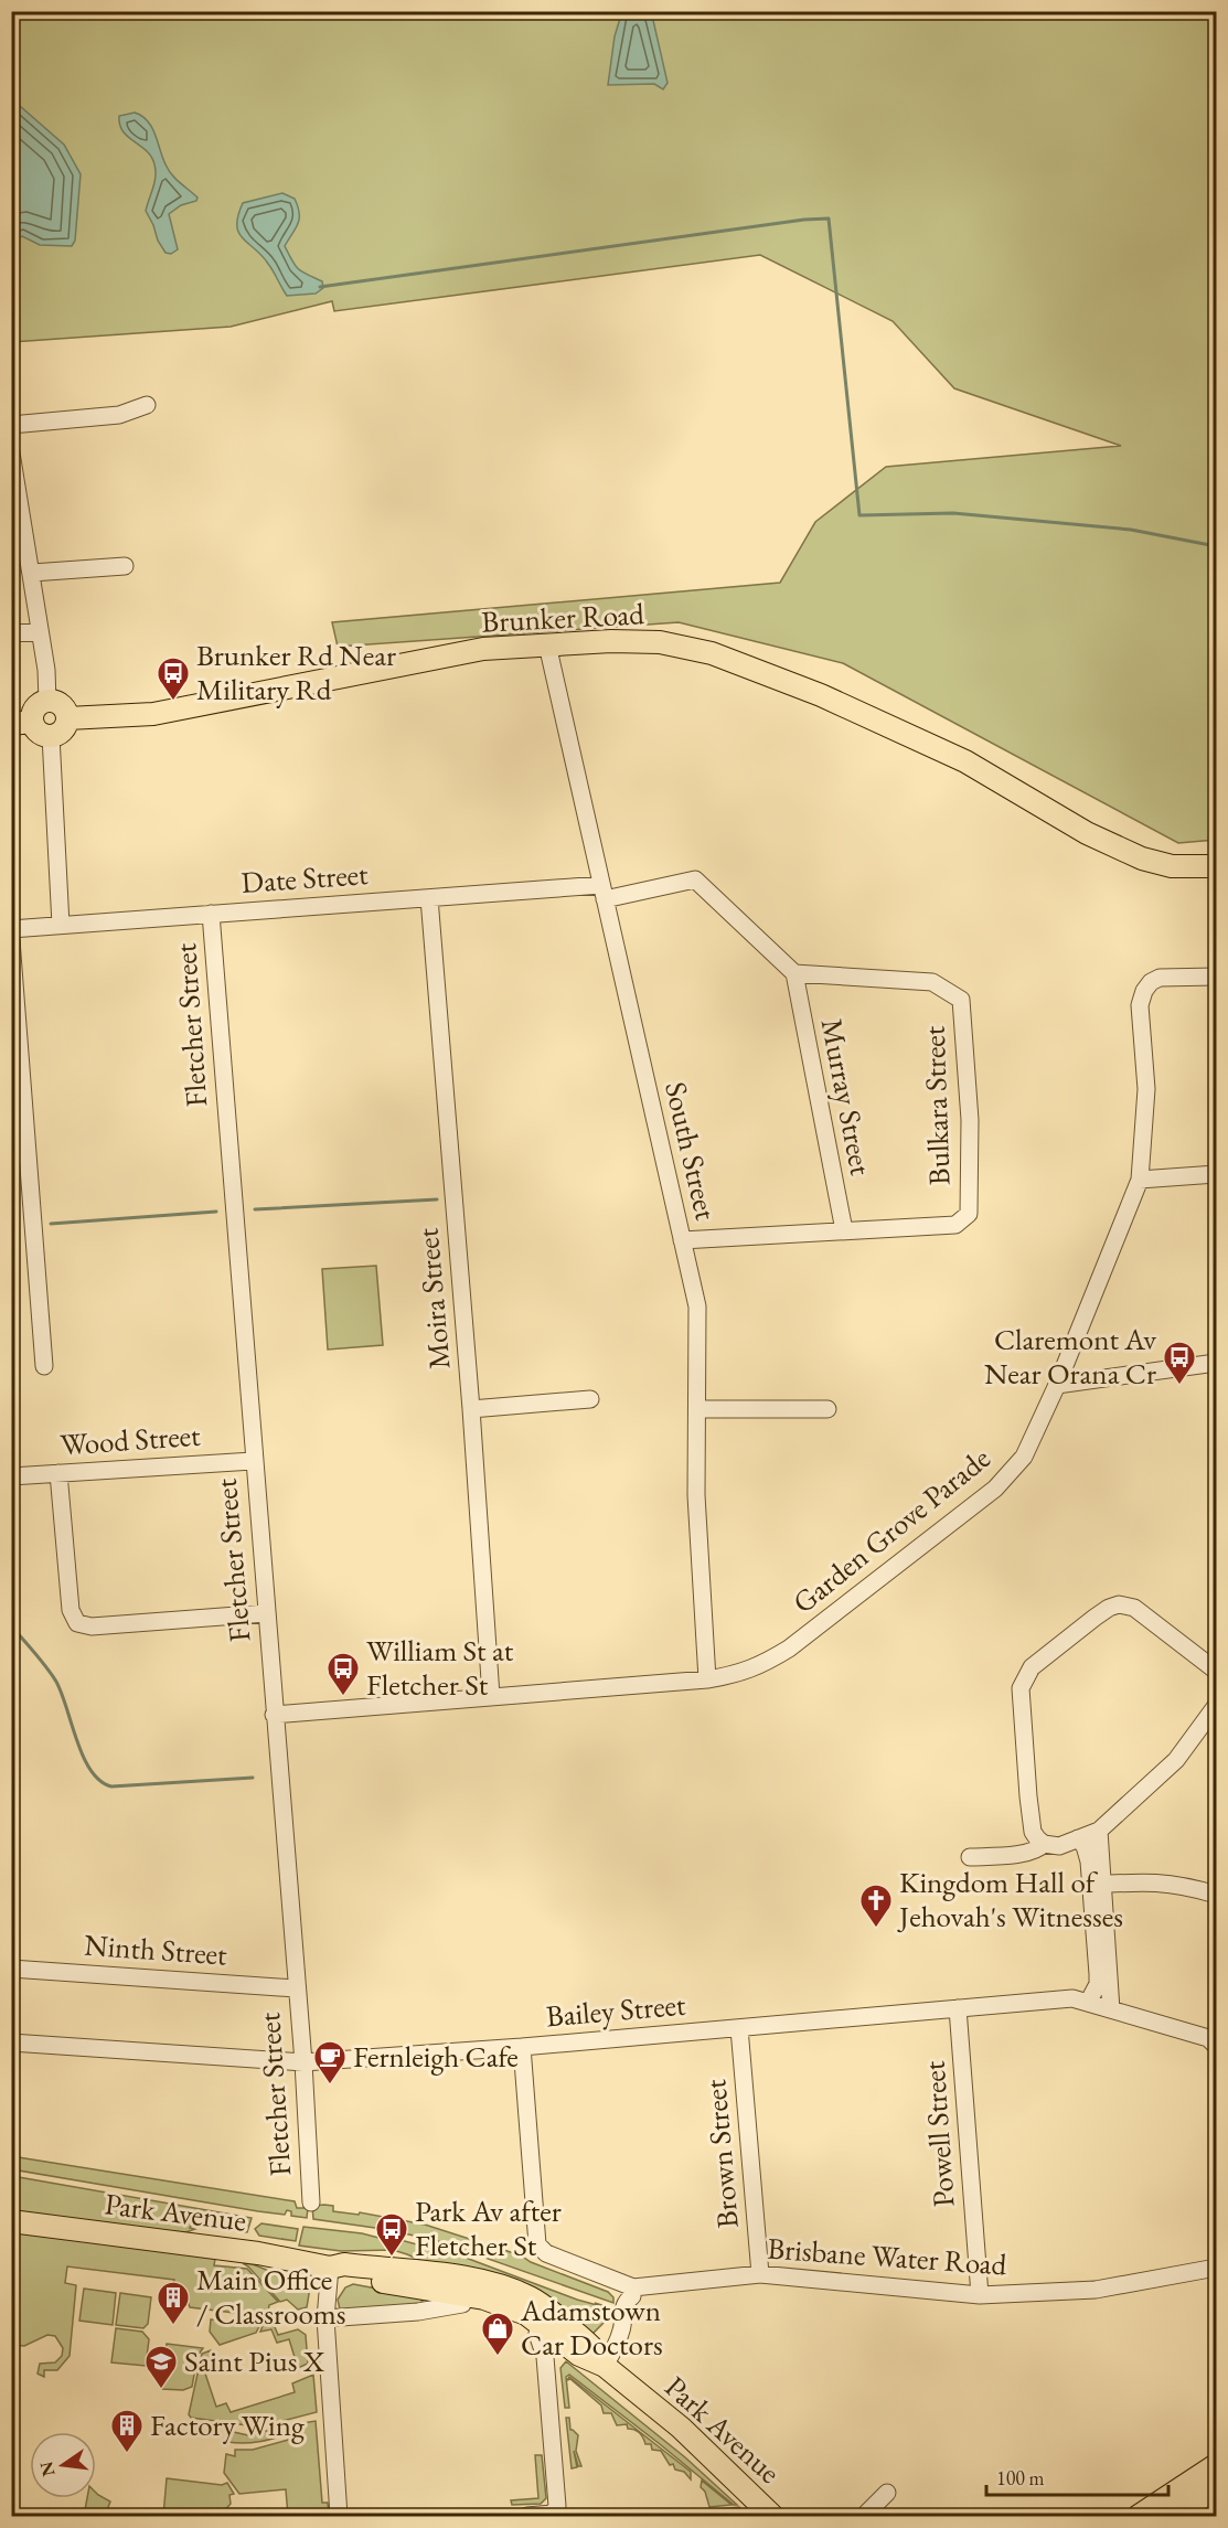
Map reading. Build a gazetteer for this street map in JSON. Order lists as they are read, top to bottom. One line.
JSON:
{"streets":{"main road":["Brunker Road","Park Avenue"],"street":["Date Street","Fletcher Street","Murray Street","Bulkara Street","South Street","Moira Street","Wood Street","Garden Grove Parade","Ninth Street","Bailey Street","Powell Street","Brown Street","Brisbane Water Road"]},"crossings":[["Brunker Road","South Street"],["Date Street","Fletcher Street"],["Date Street","South Street"],["Date Street","Moira Street"],["Fletcher Street","Wood Street"],["Fletcher Street","Garden Grove Parade"],["Fletcher Street","Ninth Street"],["Fletcher Street","Bailey Street"],["Murray Street","Bulkara Street"],["South Street","Garden Grove Parade"],["Moira Street","Garden Grove Parade"],["Bailey Street","Powell Street"],["Bailey Street","Brown Street"],["Bailey Street","Brisbane Water Road"],["Powell Street","Brisbane Water Road"],["Brown Street","Brisbane Water Road"]],"places":{"bus stop":["Brunker Rd Near Military Rd","Claremont Av Near Orana Cr","William St at Fletcher St","Park Av after Fletcher St"],"church":["Kingdom Hall of Jehovah's Witnesses"],"cafe":["Fernleigh Cafe"],"building":["Main Office / Classrooms","Factory Wing"],"shop":["Adamstown Car Doctors"],"school or university":["Saint Pius X"]},"scale_bar":"100 m","north":"left"}
